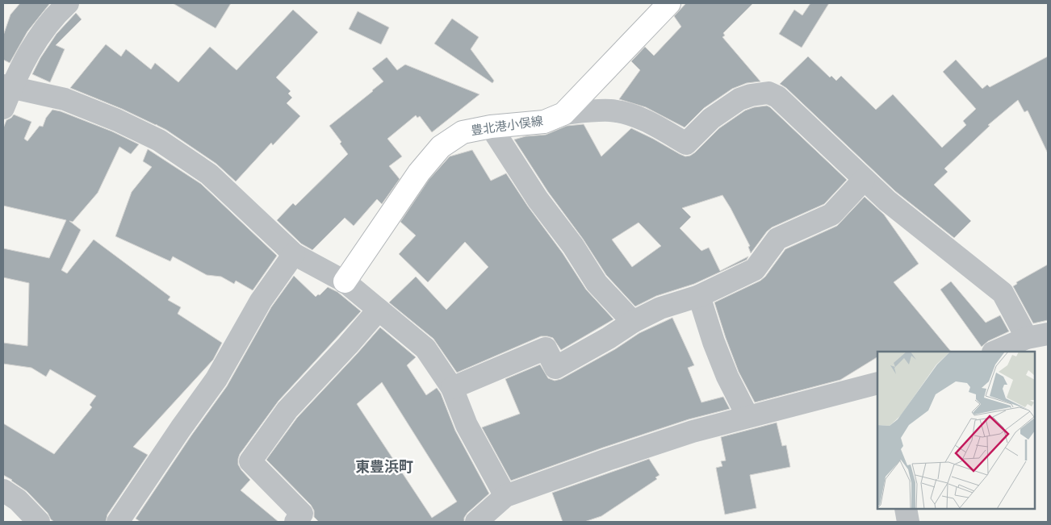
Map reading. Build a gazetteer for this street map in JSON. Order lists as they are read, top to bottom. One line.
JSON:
{"streets":{"main road":["豊北港小俣線"]},"districts":["東豊浜町"]}
